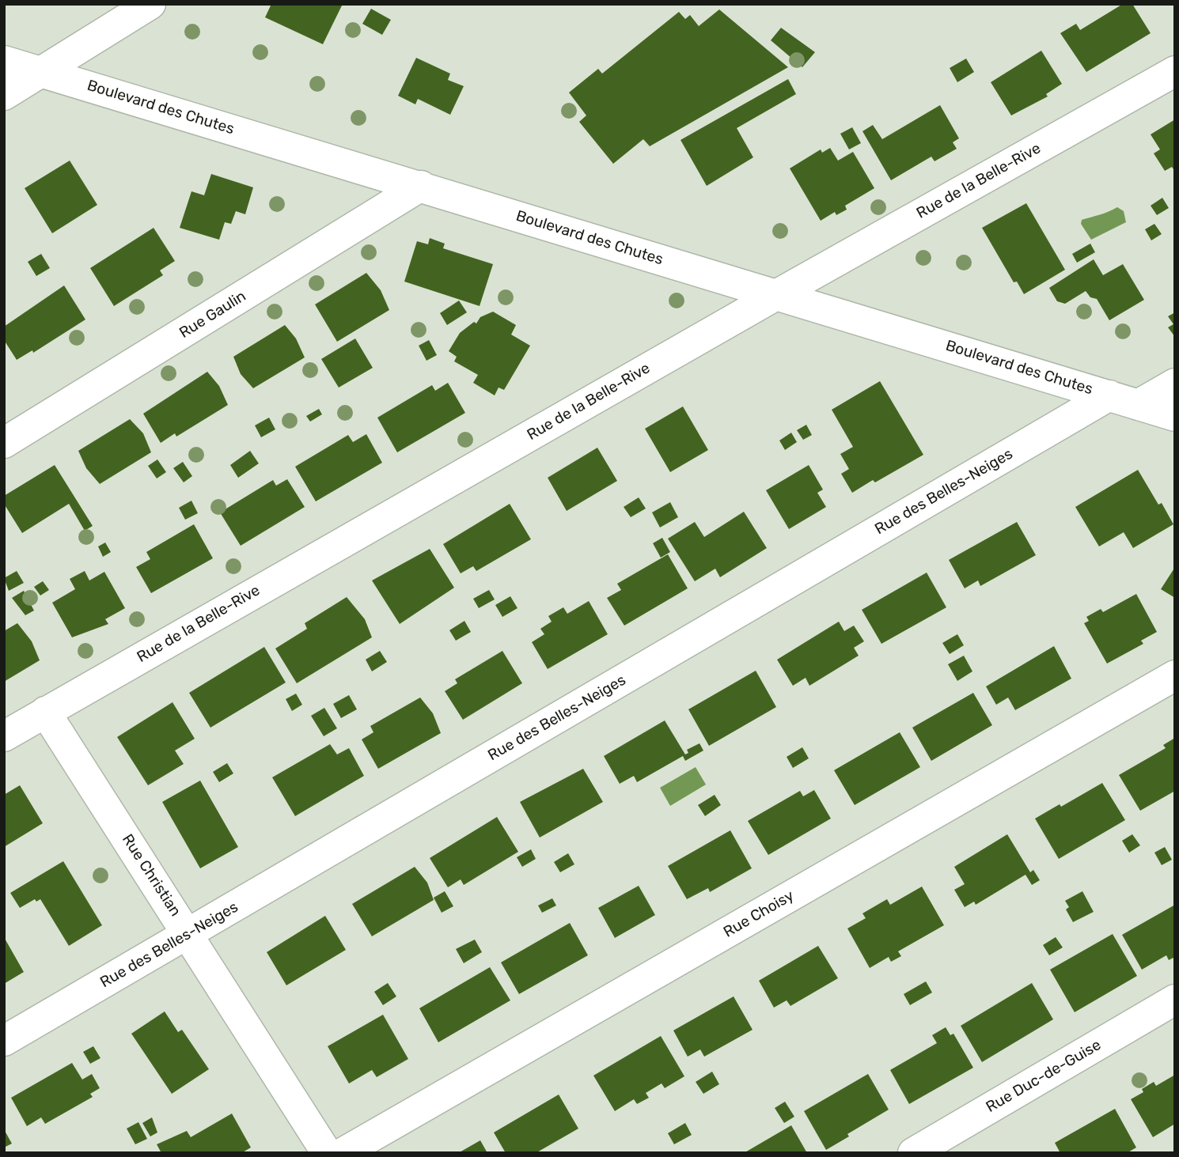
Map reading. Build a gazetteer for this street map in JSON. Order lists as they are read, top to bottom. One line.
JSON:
{"streets":{"street":["Boulevard des Chutes","Rue de la Belle-Rive","Rue Gaulin","Rue des Belles-Neiges","Rue Christian","Rue Choisy","Rue Duc-de-Guise"]},"crossings":[["Boulevard des Chutes","Rue de la Belle-Rive"],["Boulevard des Chutes","Rue Gaulin"],["Boulevard des Chutes","Rue des Belles-Neiges"],["Rue de la Belle-Rive","Rue Christian"],["Rue des Belles-Neiges","Rue Christian"]]}
